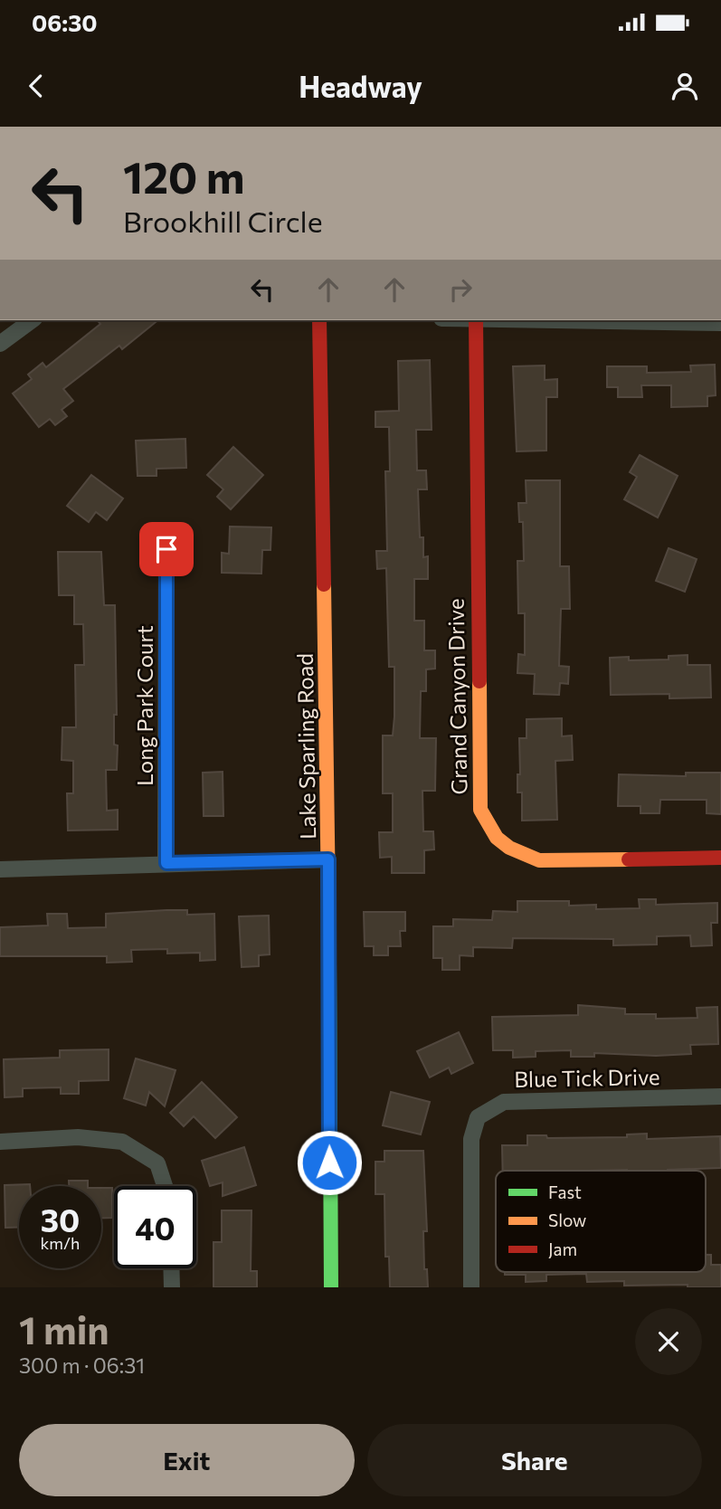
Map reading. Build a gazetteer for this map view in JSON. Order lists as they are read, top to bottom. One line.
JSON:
{"streets":{"street":["Grand Canyon Drive","Long Park Court","Lake Sparling Road","Blue Tick Drive"]},"legend":["Fast","Slow","Jam"],"page":{"status":"06:30","header":"Headway","turn":["120 m","Brookhill Circle"],"speed":"30 km/h","limit":"40","heading":["1 min","300 m · 06:31"],"buttons":["Exit","Share"]}}
